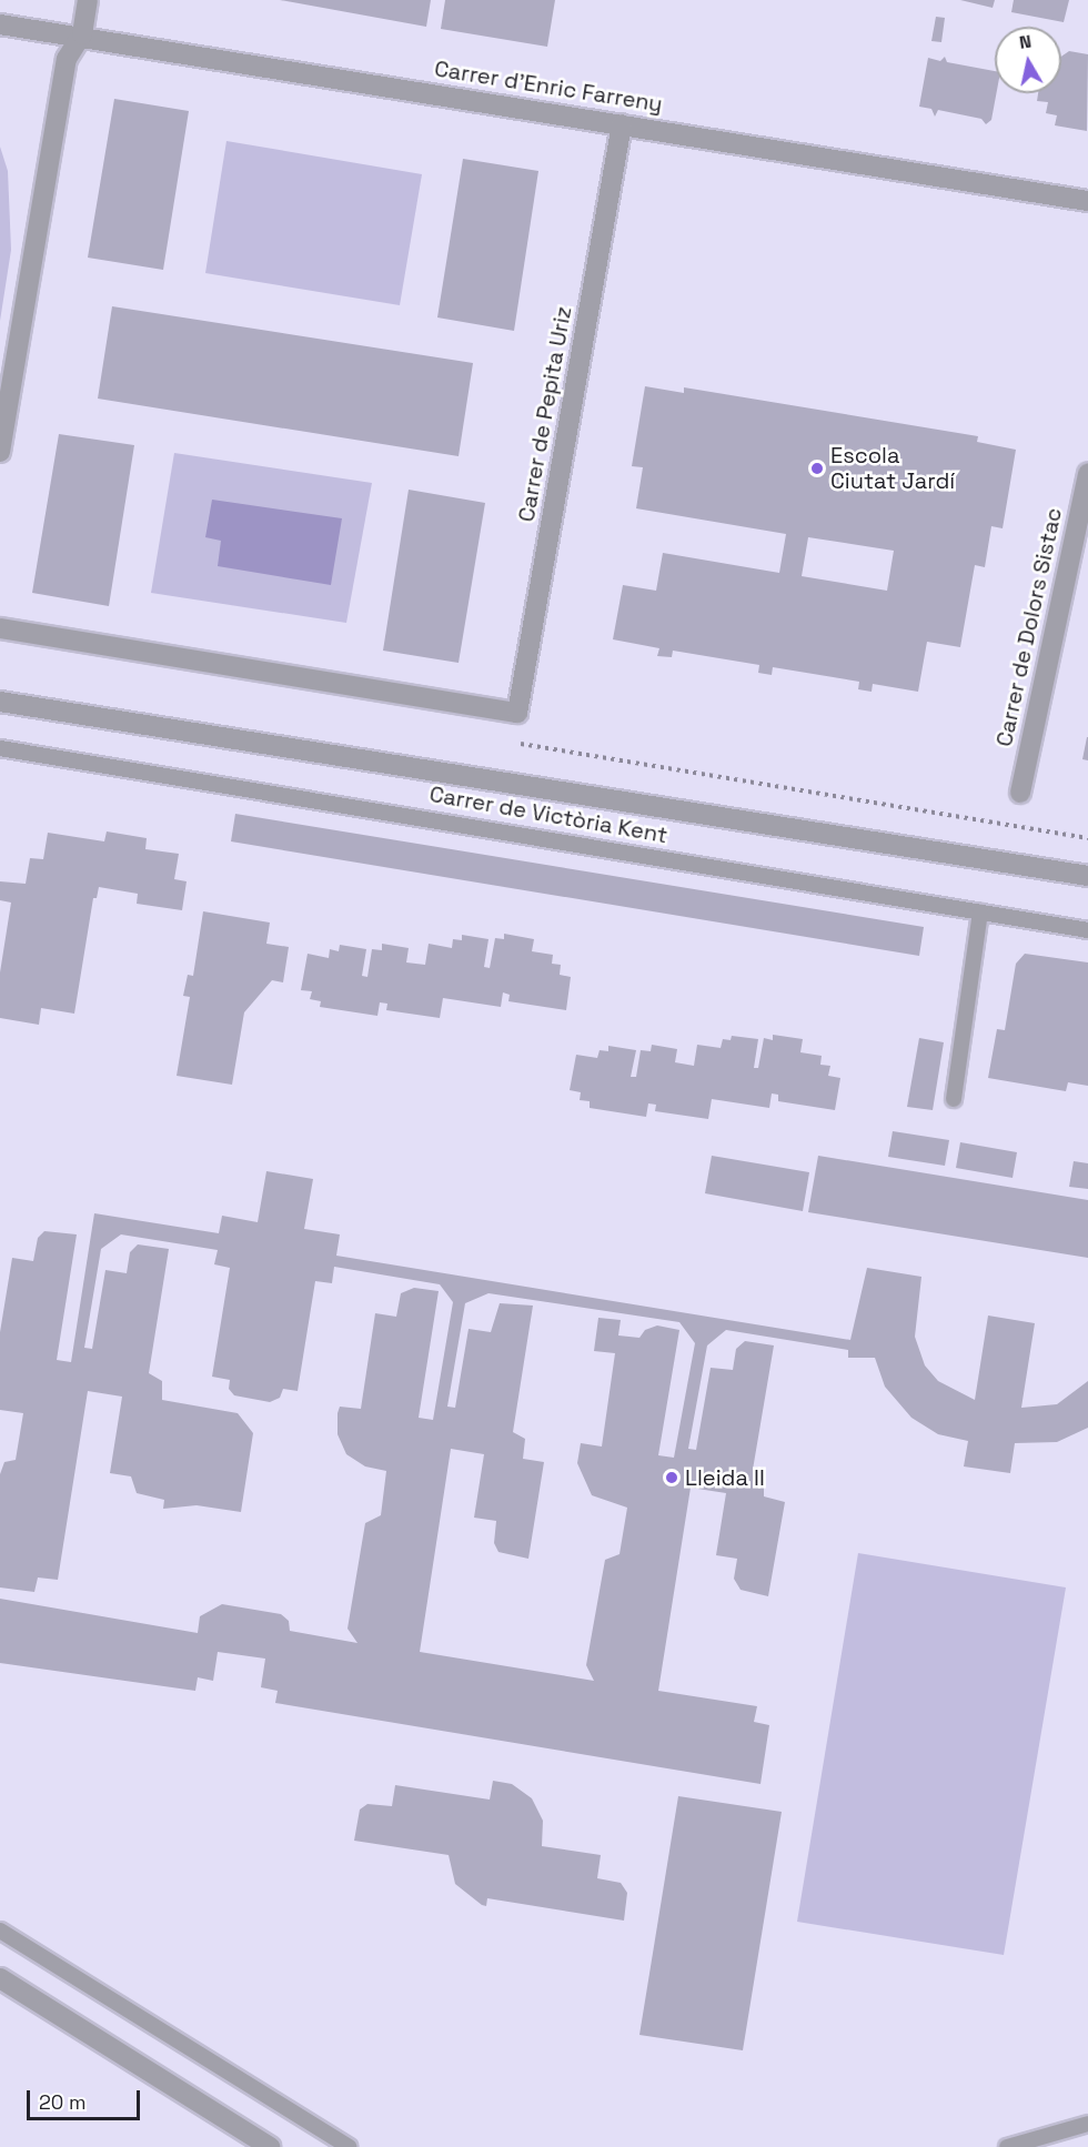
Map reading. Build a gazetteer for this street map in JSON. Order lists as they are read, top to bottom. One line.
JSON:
{"streets":{"street":["Carrer d'Enric Farreny","Carrer de Pepita Uriz","Carrer de Dolors Sistac","Carrer de Victòria Kent"]},"crossings":[["Carrer d'Enric Farreny","Carrer de Pepita Uriz"]],"places":["Escola Ciutat Jardí","Lleida II"],"scale_bar":"20 m","north":"top"}
